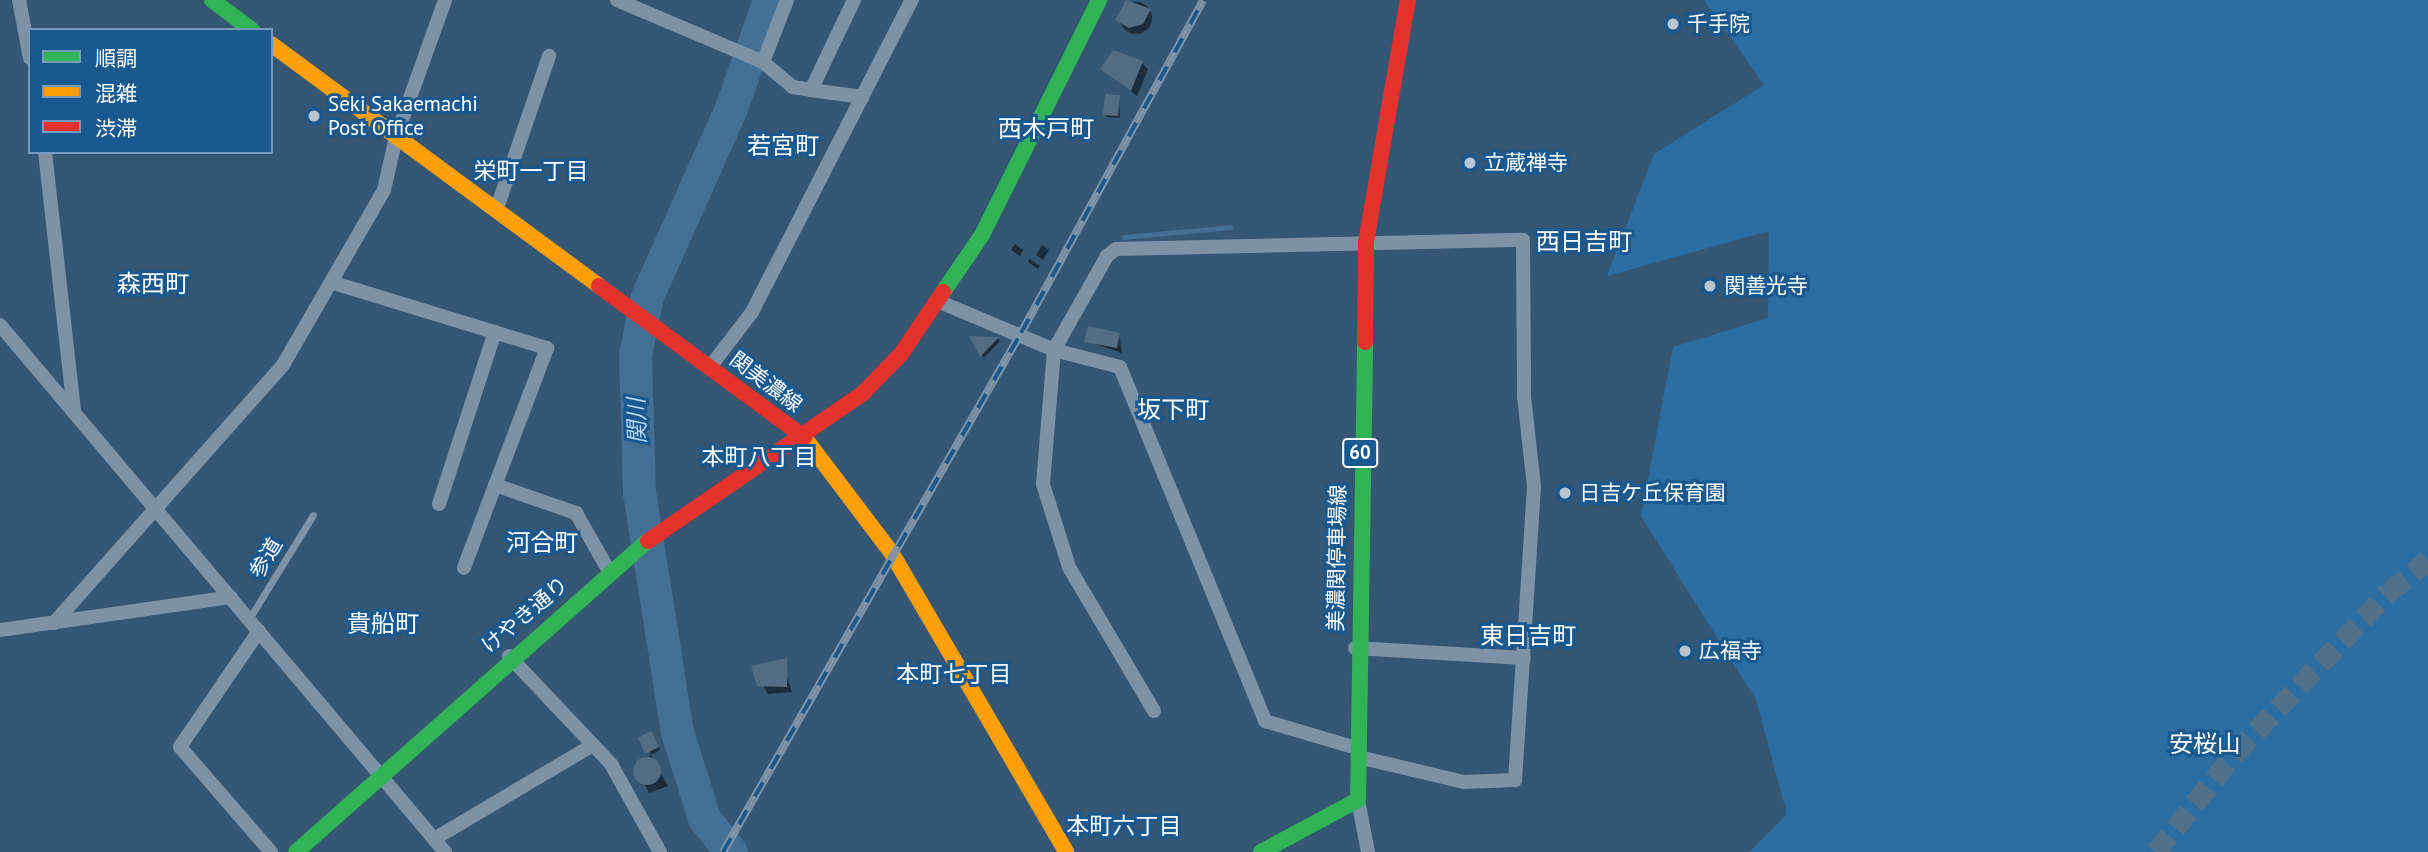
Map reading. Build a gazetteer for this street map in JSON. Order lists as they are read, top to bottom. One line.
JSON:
{"streets":{"main road":["関美濃線","60","美濃関停車場線","けやき通り"],"lane":["参道"]},"crossings":[["関美濃線","けやき通り"]],"districts":["西木戸町","若宮町","栄町一丁目","西日吉町","森西町","坂下町","本町八丁目","河合町","貴船町","東日吉町","本町七丁目","安桜山","本町六丁目"],"water":["関川"],"places":["千手院","Seki Sakaemachi Post Office","立蔵禅寺","関善光寺","日吉ケ丘保育園","広福寺"],"legend":["順調","混雑","渋滞"]}
